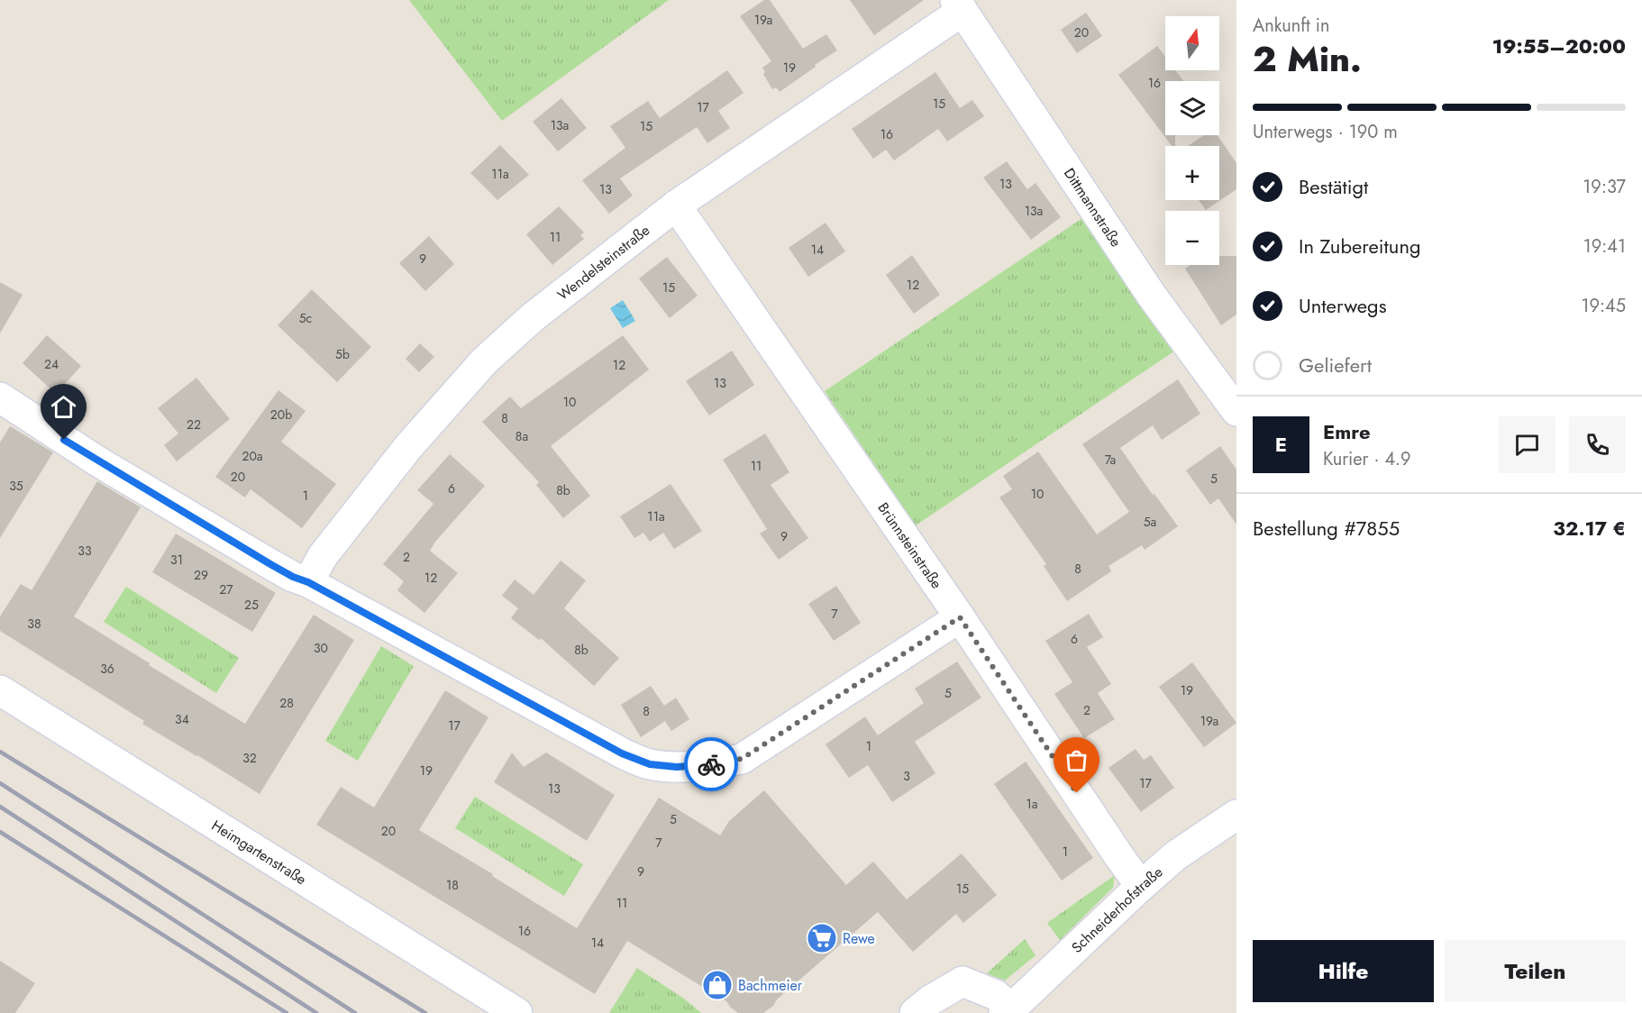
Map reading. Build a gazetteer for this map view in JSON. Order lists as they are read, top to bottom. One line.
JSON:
{"streets":{"street":["Dittmannstraße","Wendelsteinstraße","Brünnsteinstraße","Heimgartenstraße","Schneiderhofstraße"]},"crossings":[["Dittmannstraße","Wendelsteinstraße"],["Wendelsteinstraße","Brünnsteinstraße"],["Brünnsteinstraße","Schneiderhofstraße"]],"places":{"supermarket":["Rewe"],"shop":["Bachmeier"]},"house_numbers":["19a","20","19","16","15","17","13a","15","16","11a","13","13","13a","11","14","9","12","15","5c","5b","24","12","13","10","20b","8","22","8a","20a","7a","11","20","5","35","6","8b","10","1","11a","5a","9","33","2","31","8","29","12","27","25","7","38","6","30","8b","36","19","5","28","2","8","34","19a","17","1","32","19","3","17","13","1a","5","20","7","1","9","18","15","11","16","14"],"north":"top","page":{"heading":["2 Min.","Ankunft in","19:55–20:00"],"panel":["Emre","Kurier · 4.9","Bestellung #7855","32.17 €"],"map_buttons":["+","−"],"bar":"Unterwegs · 190 m","list":[["Bestätigt","19:37"],["In Zubereitung","19:41"],["Unterwegs","19:45"],"Geliefert"],"round":"E","buttons":["Hilfe","Teilen"]}}
